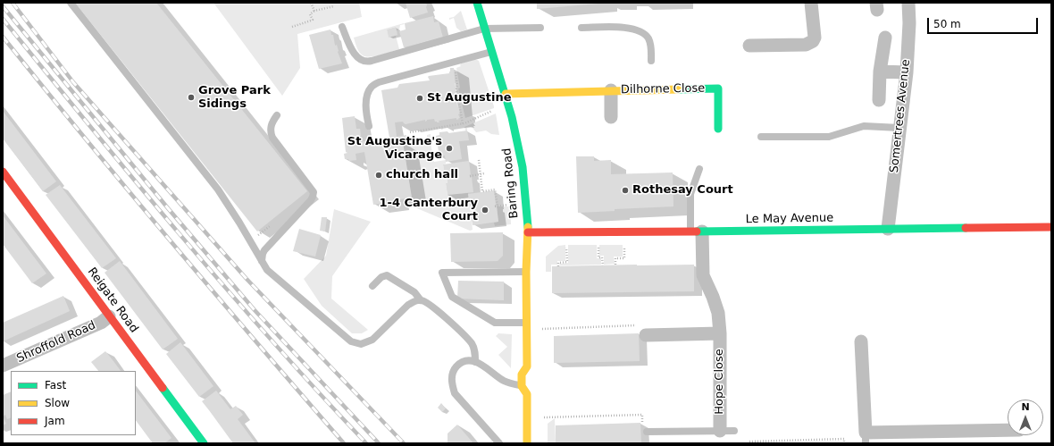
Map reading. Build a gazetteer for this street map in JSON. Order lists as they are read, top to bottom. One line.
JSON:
{"streets":{"street":["Dilhorne Close","Somertrees Avenue","Baring Road","Le May Avenue","Reigate Road","Shroffold Road","Hope Close"]},"crossings":[["Dilhorne Close","Baring Road"],["Somertrees Avenue","Le May Avenue"],["Baring Road","Le May Avenue"],["Le May Avenue","Hope Close"],["Reigate Road","Shroffold Road"]],"places":["Grove Park Sidings","St Augustine","St Augustine's Vicarage","church hall","Rothesay Court","1-4 Canterbury Court"],"legend":["Fast","Slow","Jam"],"scale_bar":"50 m","north":"top"}
